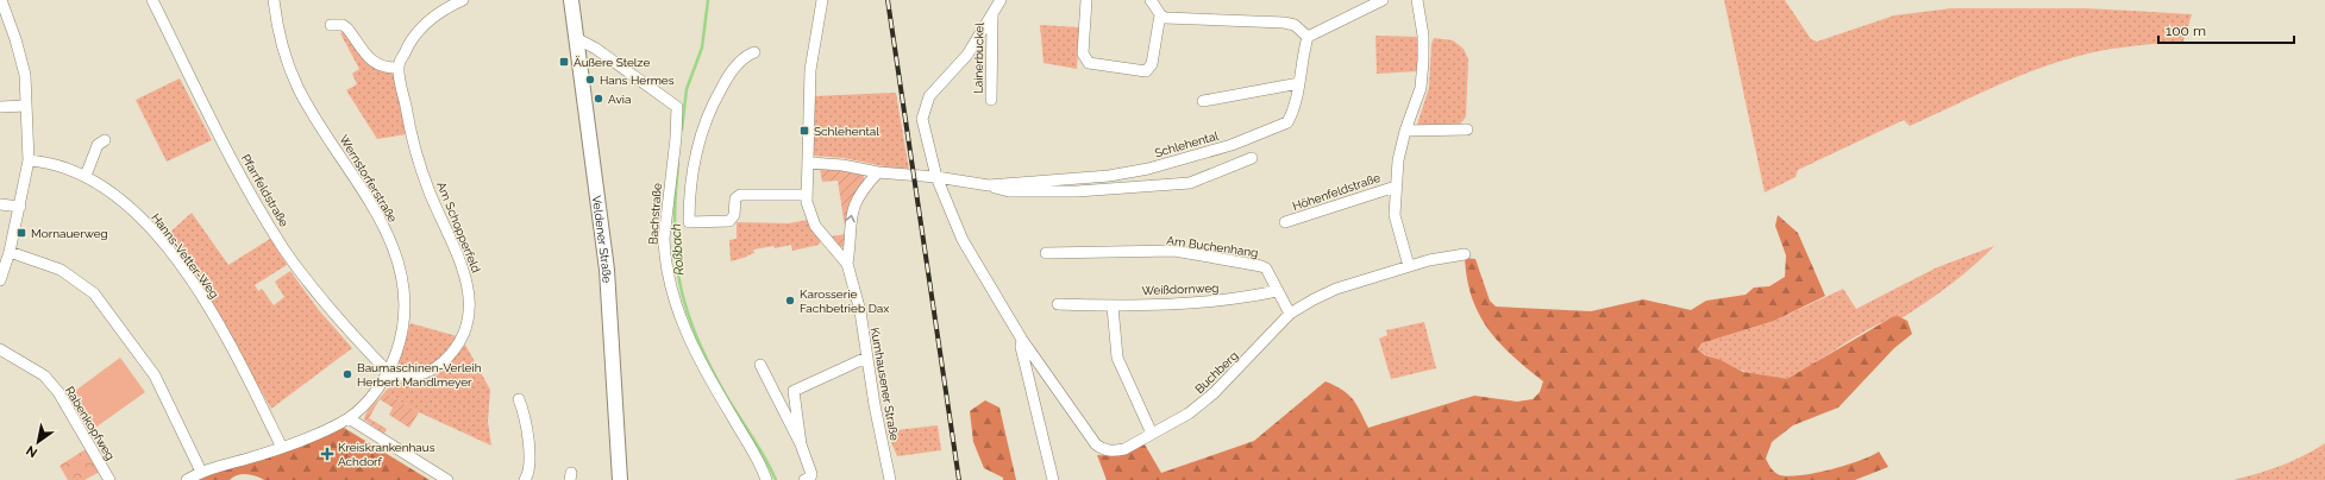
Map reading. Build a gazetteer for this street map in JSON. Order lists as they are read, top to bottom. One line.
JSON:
{"streets":{"main road":["Veldener Straße"],"street":["Lainerbuckel","Schlehental","Wernstorferstraße","Pfarrfeldstraße","Höhenfeldstraße","Bachstraße","Am Schopperfeld","Am Buchenhang","Hanns-Vetter-Weg","Weißdornweg","Buchberg","Kumhausener Straße","Rabenkopfweg"]},"crossings":[["Lainerbuckel","Schlehental"],["Lainerbuckel","Buchberg"],["Schlehental","Buchberg"],["Schlehental","Kumhausener Straße"],["Wernstorferstraße","Pfarrfeldstraße"],["Wernstorferstraße","Am Schopperfeld"],["Wernstorferstraße","Hanns-Vetter-Weg"],["Pfarrfeldstraße","Am Schopperfeld"],["Höhenfeldstraße","Buchberg"],["Bachstraße","Veldener Straße"],["Am Buchenhang","Weißdornweg"],["Am Buchenhang","Buchberg"]],"water":["Roßbach"],"places":{"transit":["Äußere Stelze","Schlehental","Mornauerweg"],"other":["Hans Hermes","Avia","Karosserie Fachbetrieb Dax","Baumaschinen-Verleih Herbert Mandlmeyer"],"health":["Kreiskrankenhaus Achdorf"]},"scale_bar":"100 m","north":"bottom left"}
